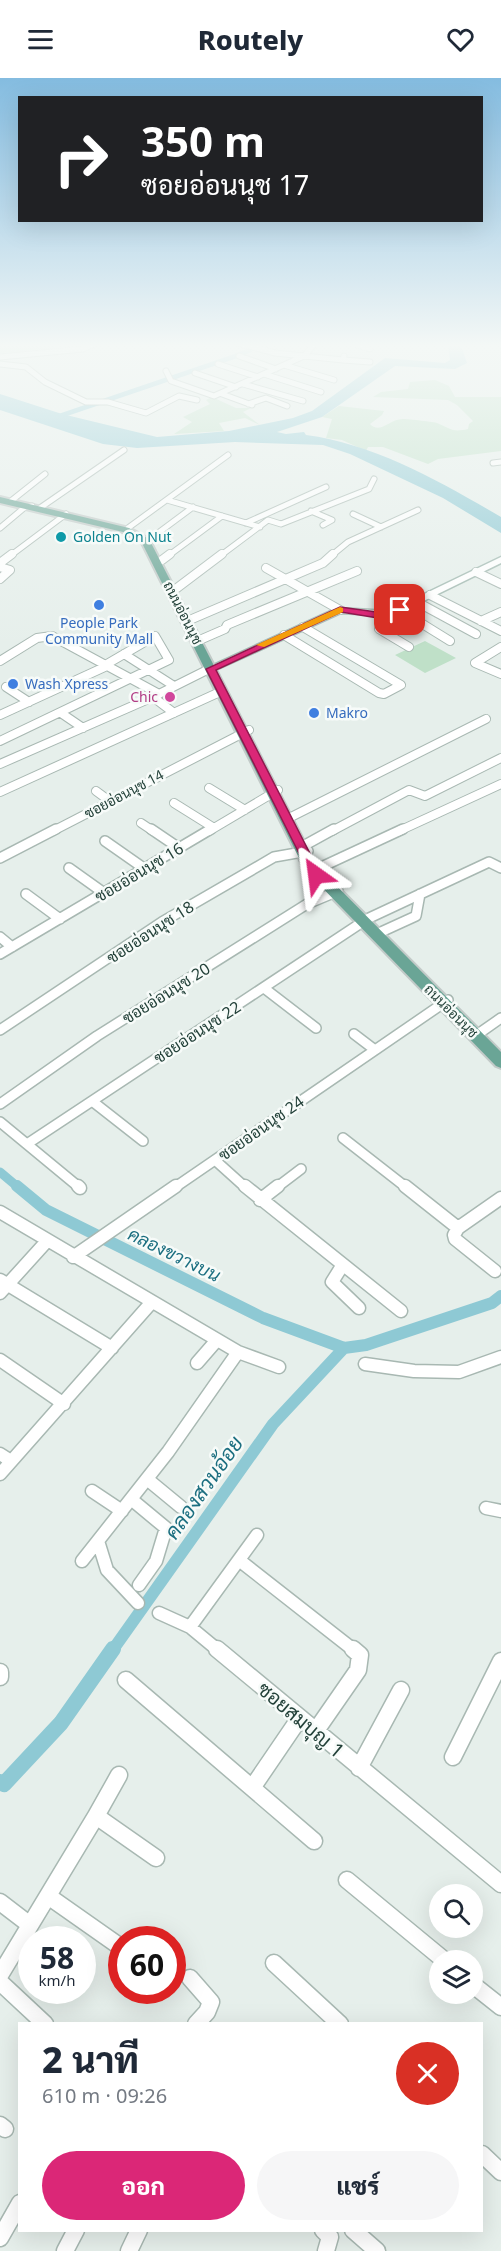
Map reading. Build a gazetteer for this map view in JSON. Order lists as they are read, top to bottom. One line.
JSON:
{"streets":{"main road":["ถนนอ่อนนุช"],"street":["ซอยอ่อนนุช 14","ซอยอ่อนนุช 16","ซอยอ่อนนุช 18","ซอยอ่อนนุช 20","ซอยอ่อนนุช 22","ซอยอ่อนนุช 24","ซอยสมบุญ 1"]},"crossings":[["ถนนอ่อนนุช","ซอยอ่อนนุช 14"],["ถนนอ่อนนุช","ซอยอ่อนนุช 16"],["ถนนอ่อนนุช","ซอยอ่อนนุช 18"],["ถนนอ่อนนุช","ซอยอ่อนนุช 20"],["ถนนอ่อนนุช","ซอยอ่อนนุช 22"],["ถนนอ่อนนุช","ซอยอ่อนนุช 24"]],"water":["คลองขวางบน","คลองสวนอ้อย"],"places":["Golden On Nut","People Park Community Mall","Wash Xpress","Chic","Makro"],"page":{"header":"Routely","turn":["350 m","ซอยอ่อนนุช 17"],"speed":"58 km/h","limit":"60","heading":["2 นาที","610 m · 09:26"],"buttons":["ออก","แชร์"]}}
